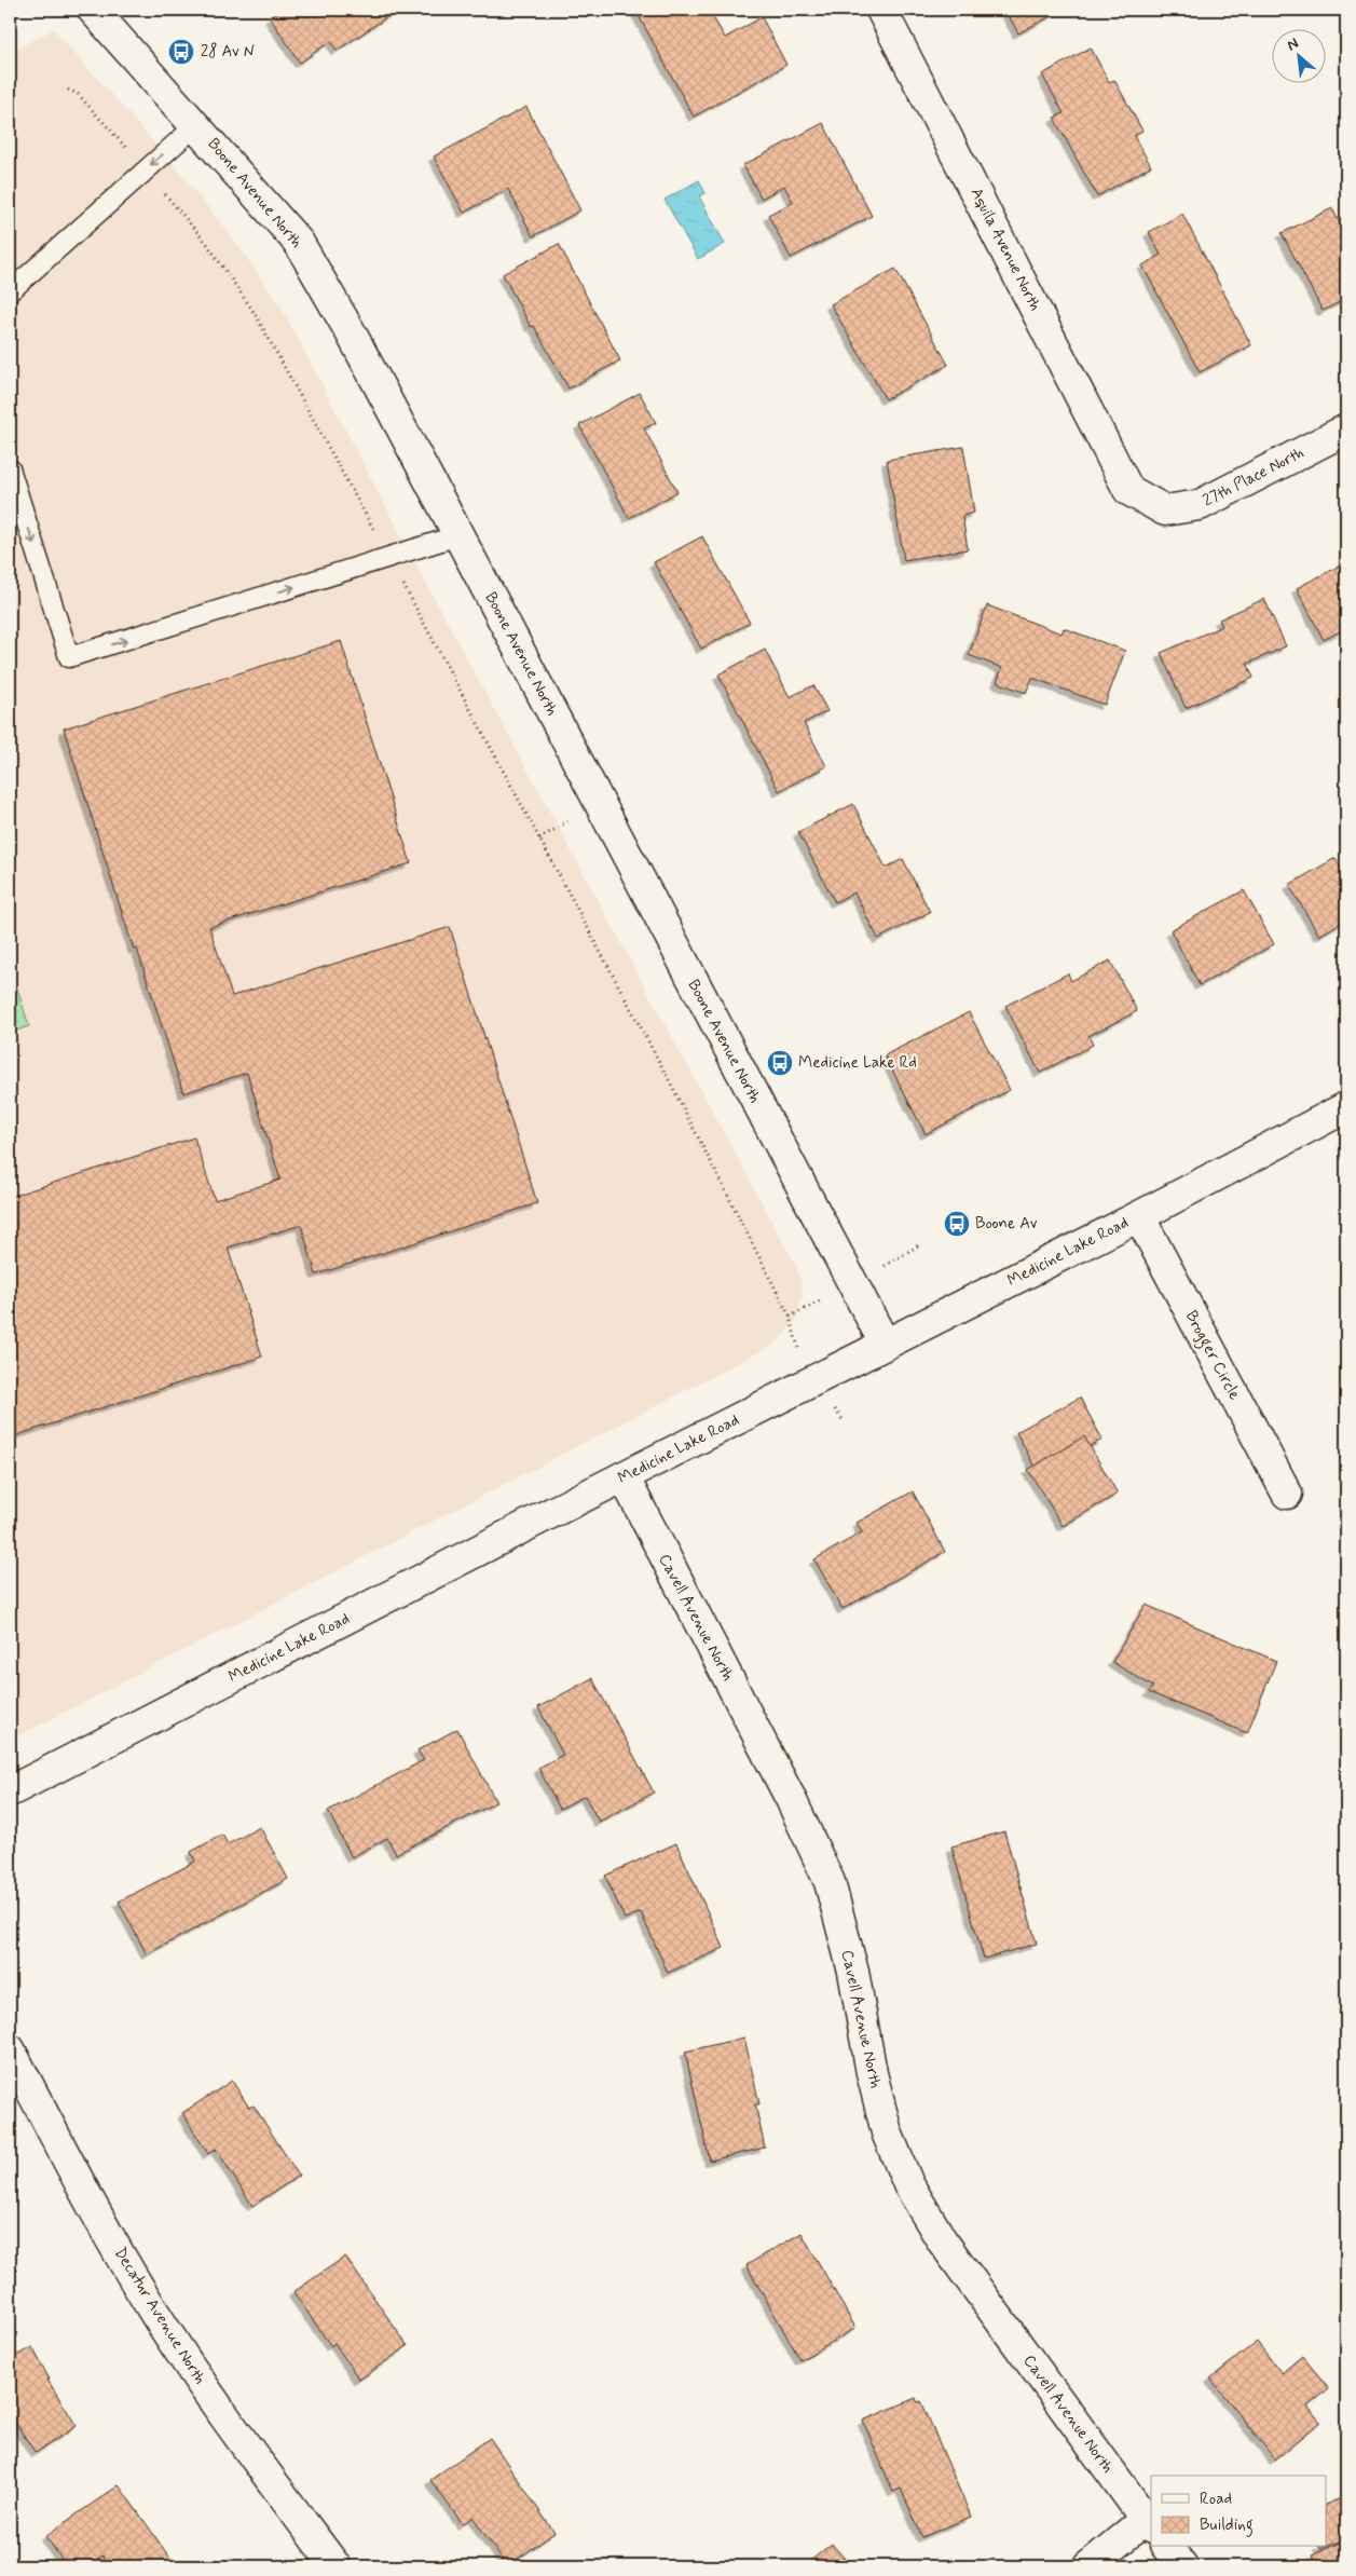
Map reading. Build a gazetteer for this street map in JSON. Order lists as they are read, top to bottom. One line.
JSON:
{"streets":{"street":["Boone Avenue North","Aquila Avenue North","27th Place North","Medicine Lake Road","Brogger Circle","Cavell Avenue North","Decatur Avenue North"]},"crossings":[["Boone Avenue North","Medicine Lake Road"],["Aquila Avenue North","27th Place North"],["Medicine Lake Road","Brogger Circle"],["Medicine Lake Road","Cavell Avenue North"]],"places":{"bus stop":["28 Av N","Medicine Lake Rd","Boone Av"]},"legend":["Road","Building"],"north":"top left"}
